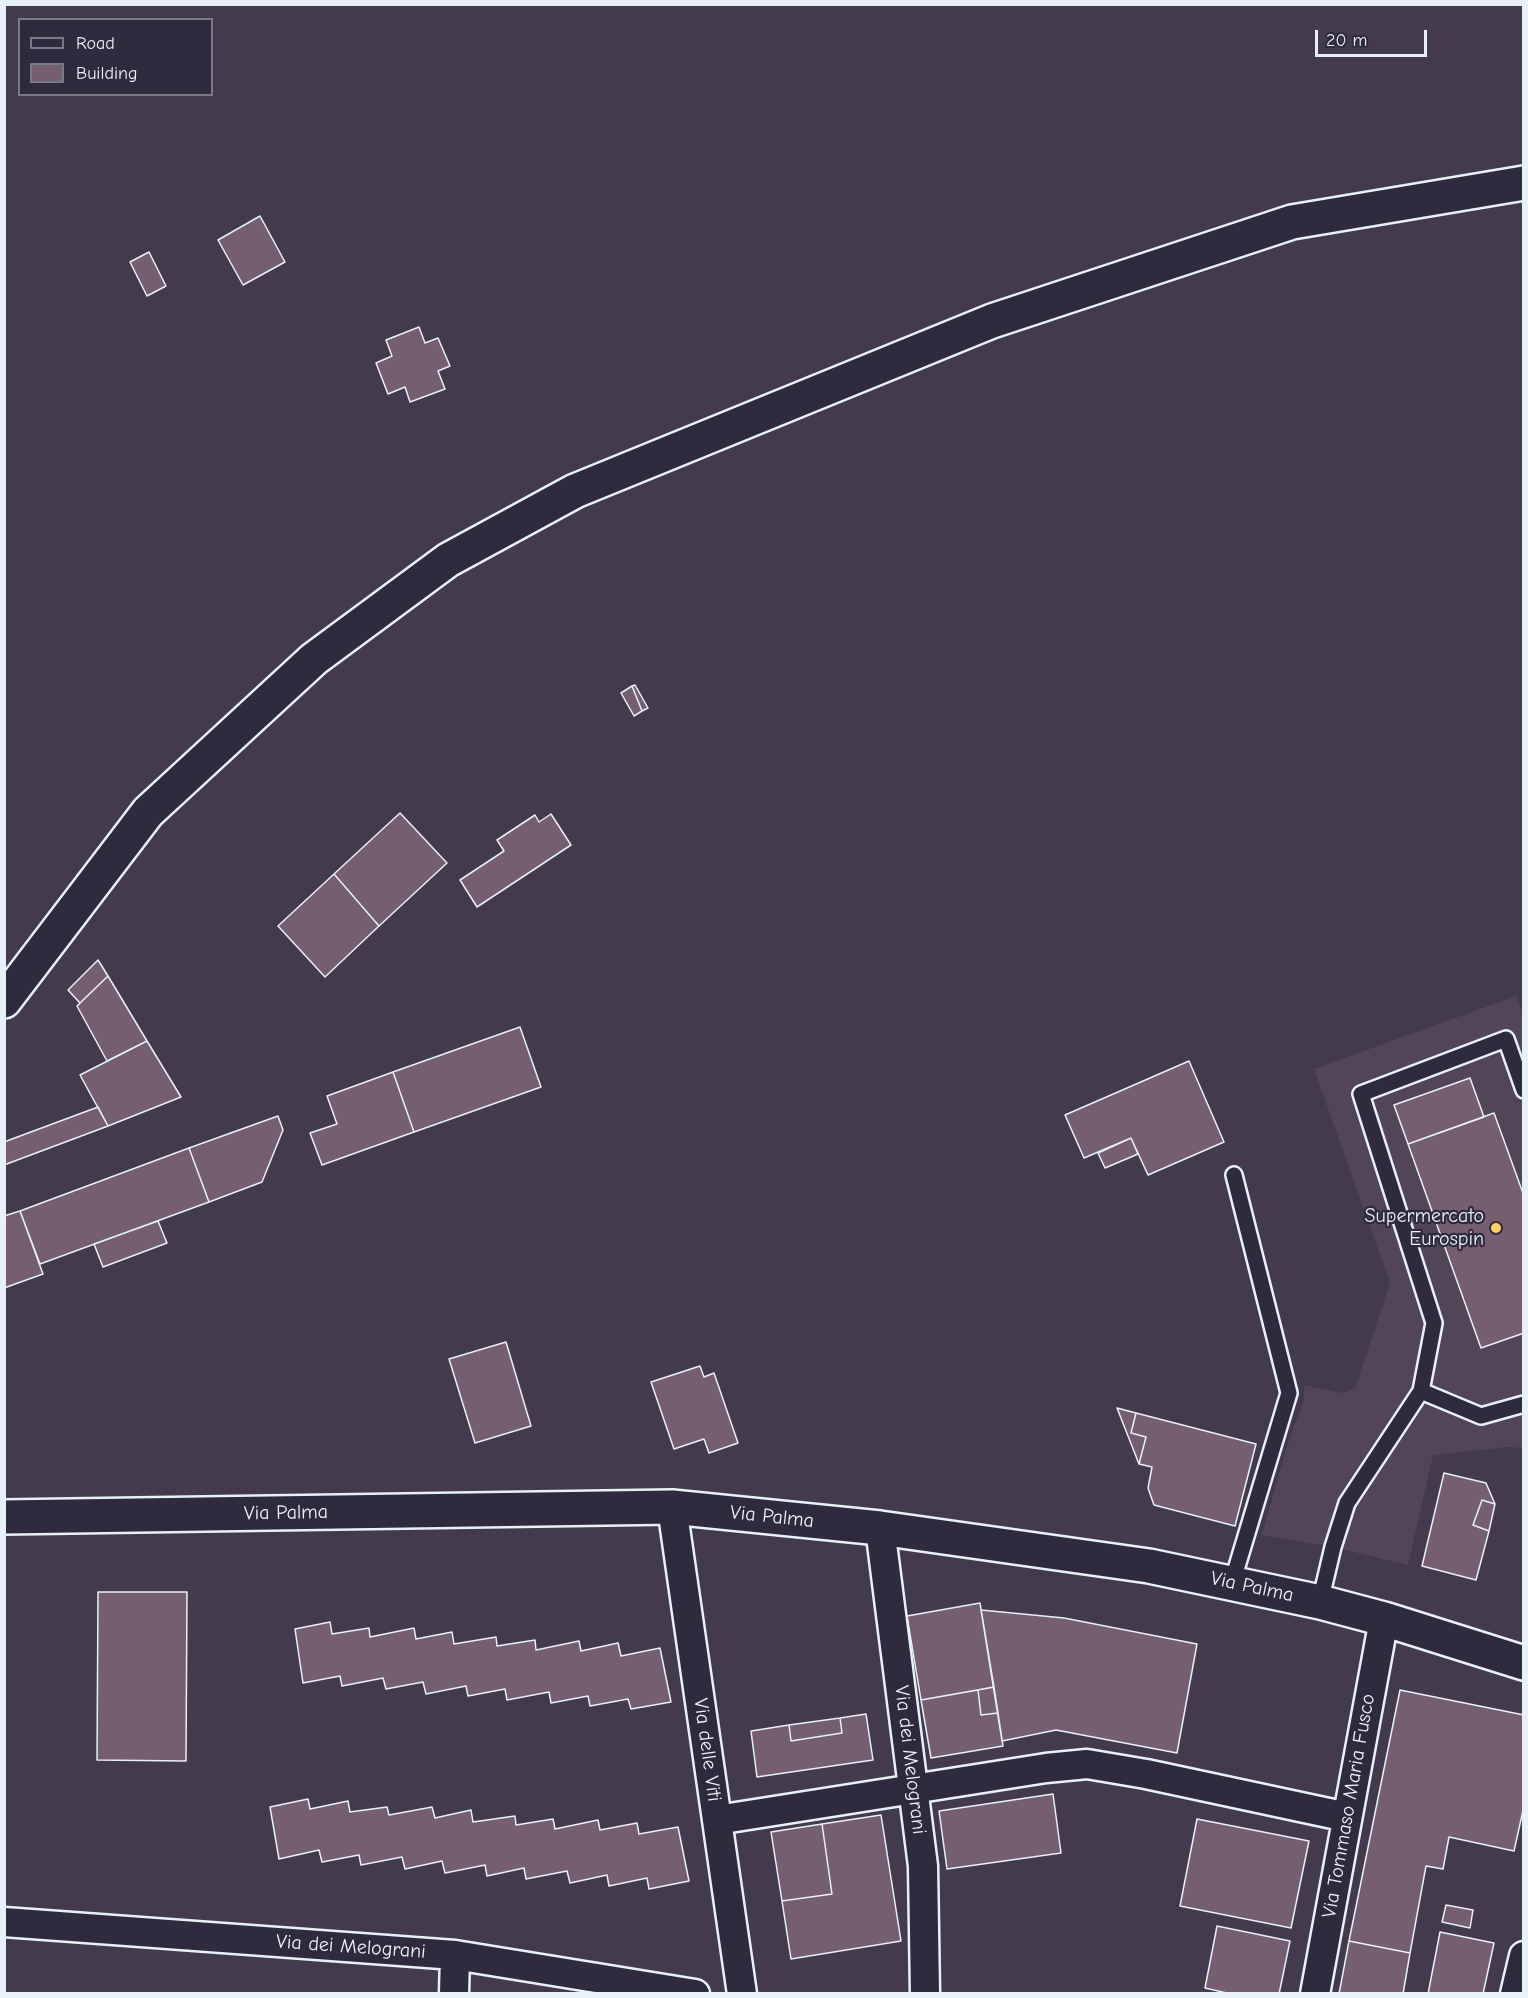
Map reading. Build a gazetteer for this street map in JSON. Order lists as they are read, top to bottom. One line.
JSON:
{"streets":{"street":["Via Palma","Via delle Viti","Via dei Melograni","Via Tommaso Maria Fusco"]},"crossings":[["Via Palma","Via delle Viti"],["Via Palma","Via dei Melograni"],["Via Palma","Via Tommaso Maria Fusco"]],"places":["Supermercato Eurospin"],"legend":["Road","Building"],"scale_bar":"20 m"}
